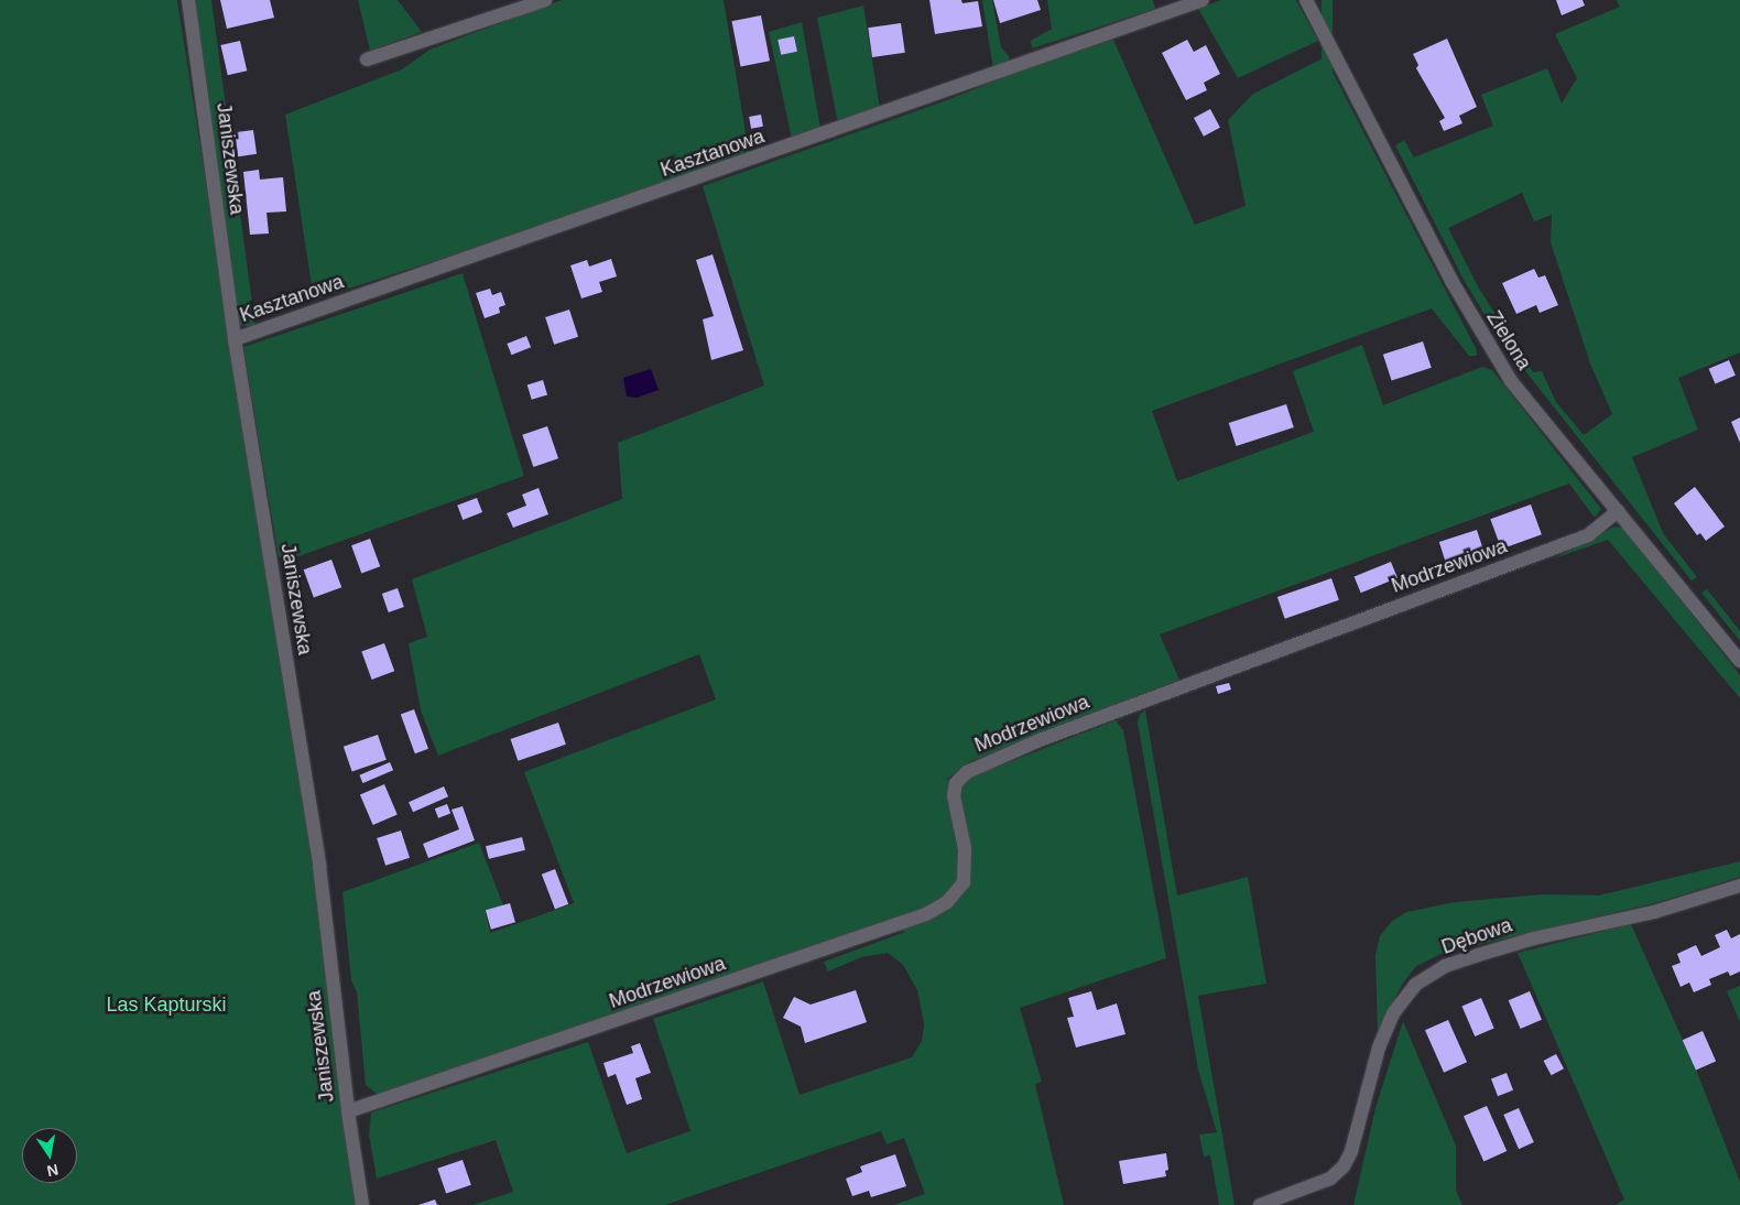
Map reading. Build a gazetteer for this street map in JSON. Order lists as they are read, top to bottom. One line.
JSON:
{"streets":{"street":["Kasztanowa","Janiszewska","Zielona","Modrzewiowa","Dębowa"]},"crossings":[["Kasztanowa","Janiszewska"],["Janiszewska","Modrzewiowa"],["Zielona","Modrzewiowa"]],"parks":["Las Kapturski"],"north":"bottom"}
